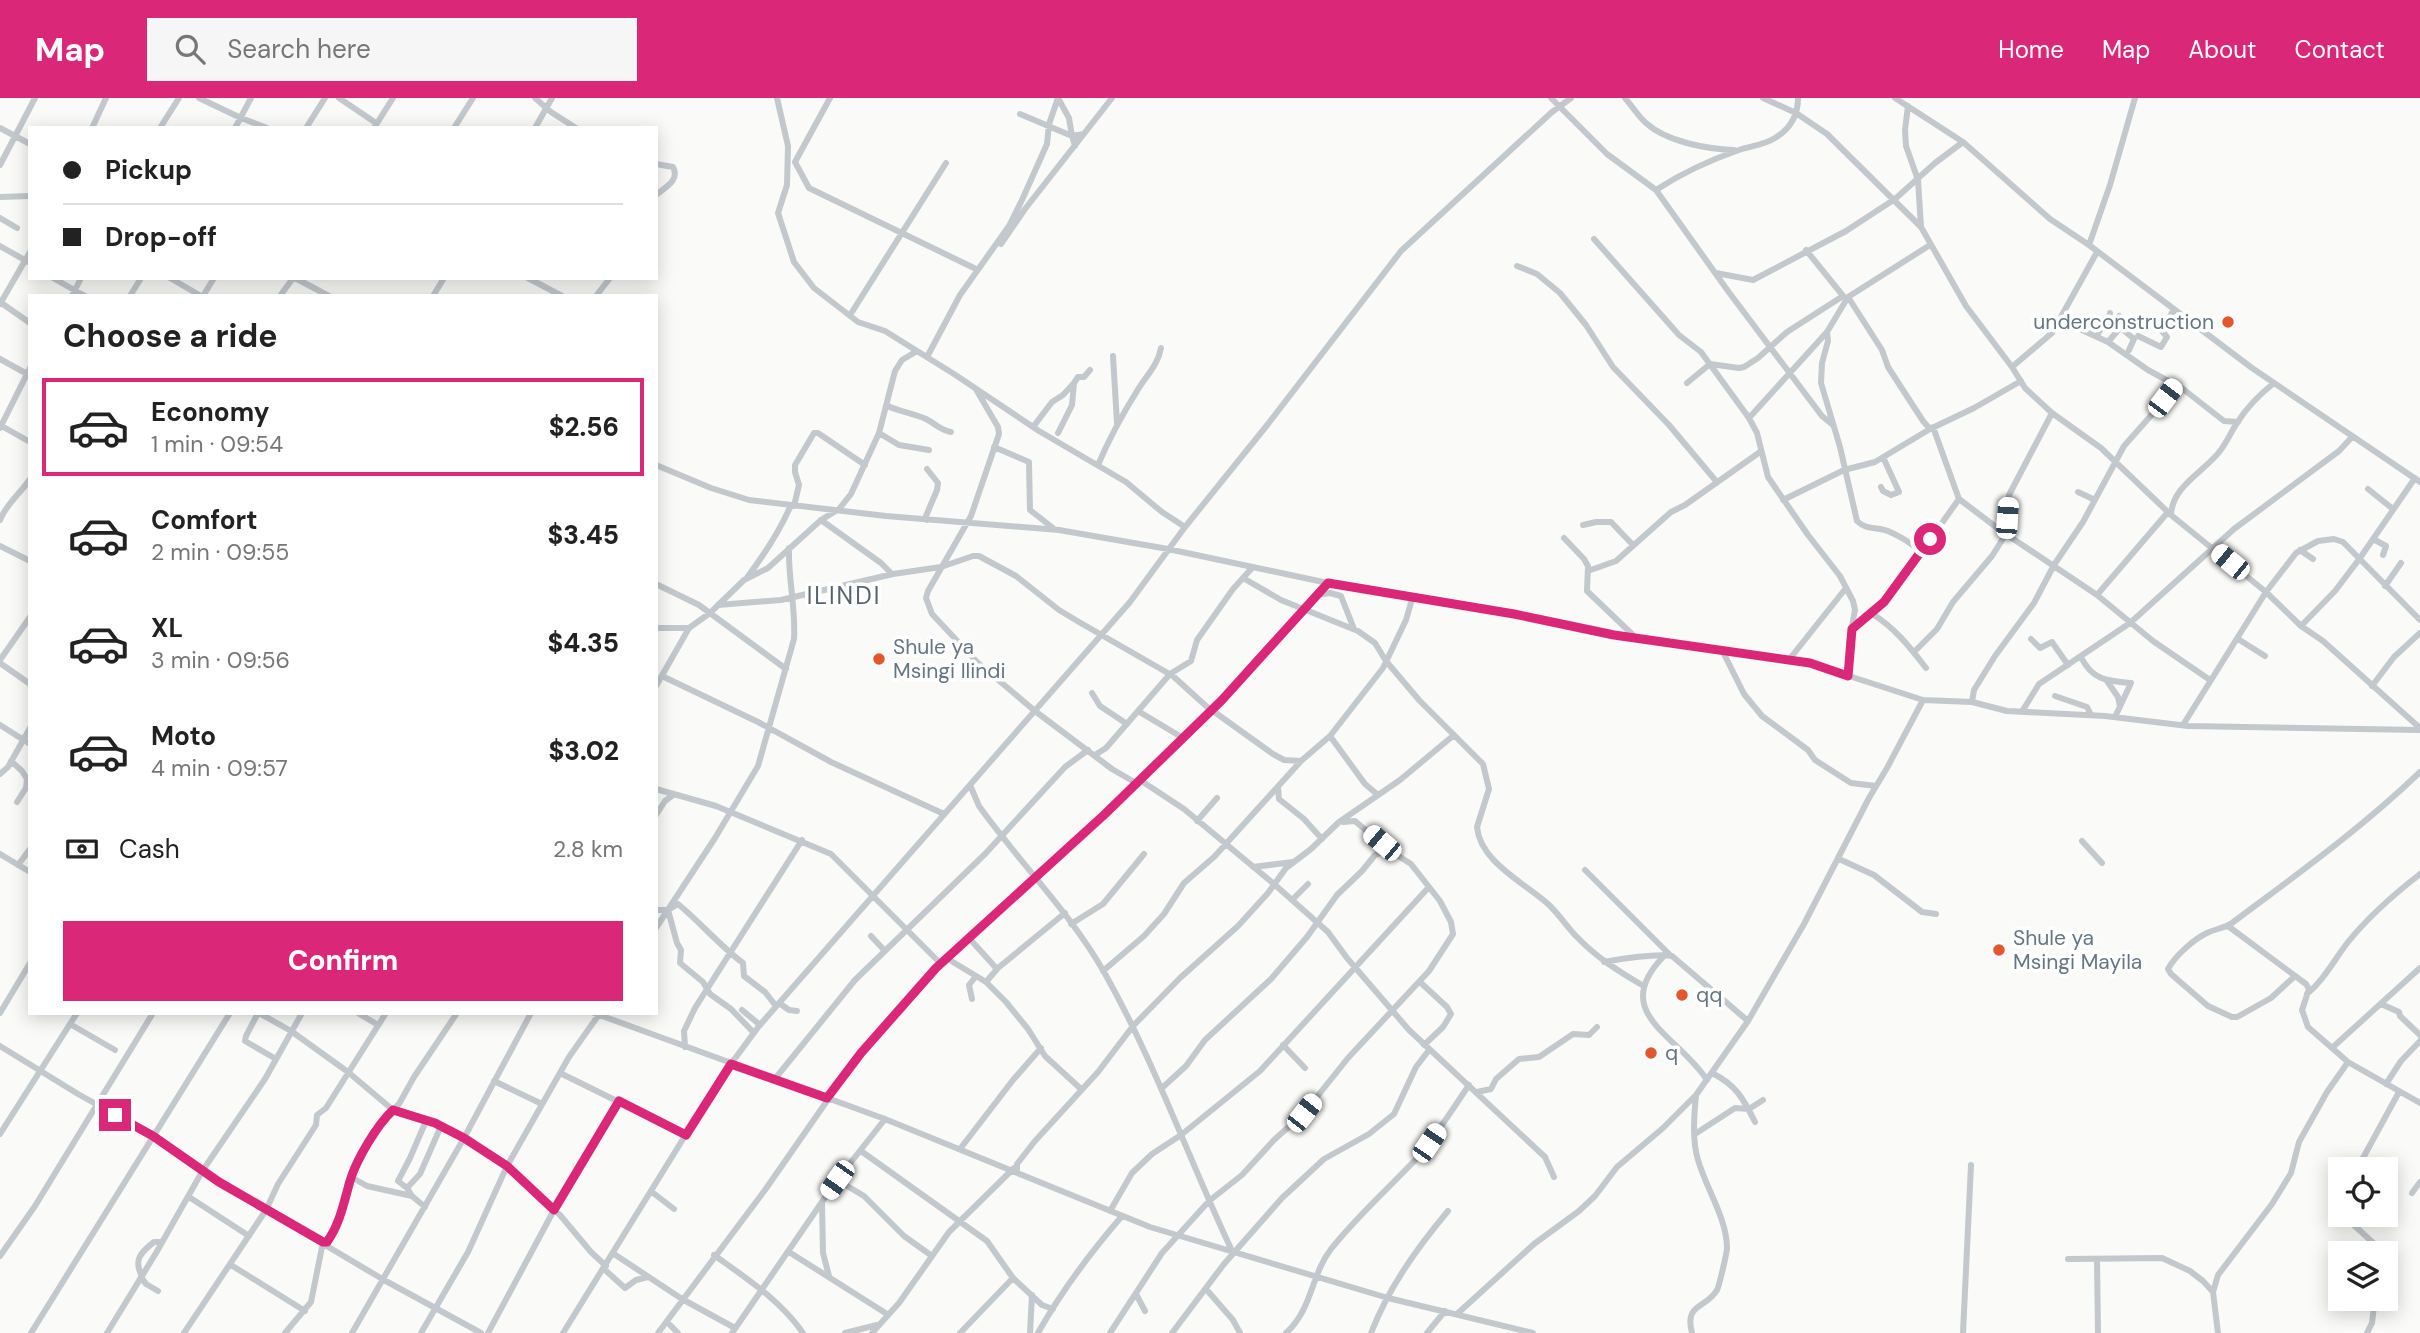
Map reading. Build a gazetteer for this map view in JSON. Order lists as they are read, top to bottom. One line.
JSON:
{"districts":["ILINDI"],"places":["underconstruction","Shule ya Msingi Ilindi","Shule ya Msingi Mayila","qq","q"],"page":{"header":"Map","search":"Search here","nav":["Home","Map","About","Contact"],"banner":["Pickup","Drop-off"],"heading":"Choose a ride","list":[{"name":"Economy","note":"1 min · 09:54","value":"$2.56"},{"name":"Comfort","note":"2 min · 09:55","value":"$3.45"},{"name":"XL","note":"3 min · 09:56","value":"$4.35"},{"name":"Moto","note":"4 min · 09:57","value":"$3.02"}],"pay":["Cash","2.8 km"],"buttons":"Confirm"}}
